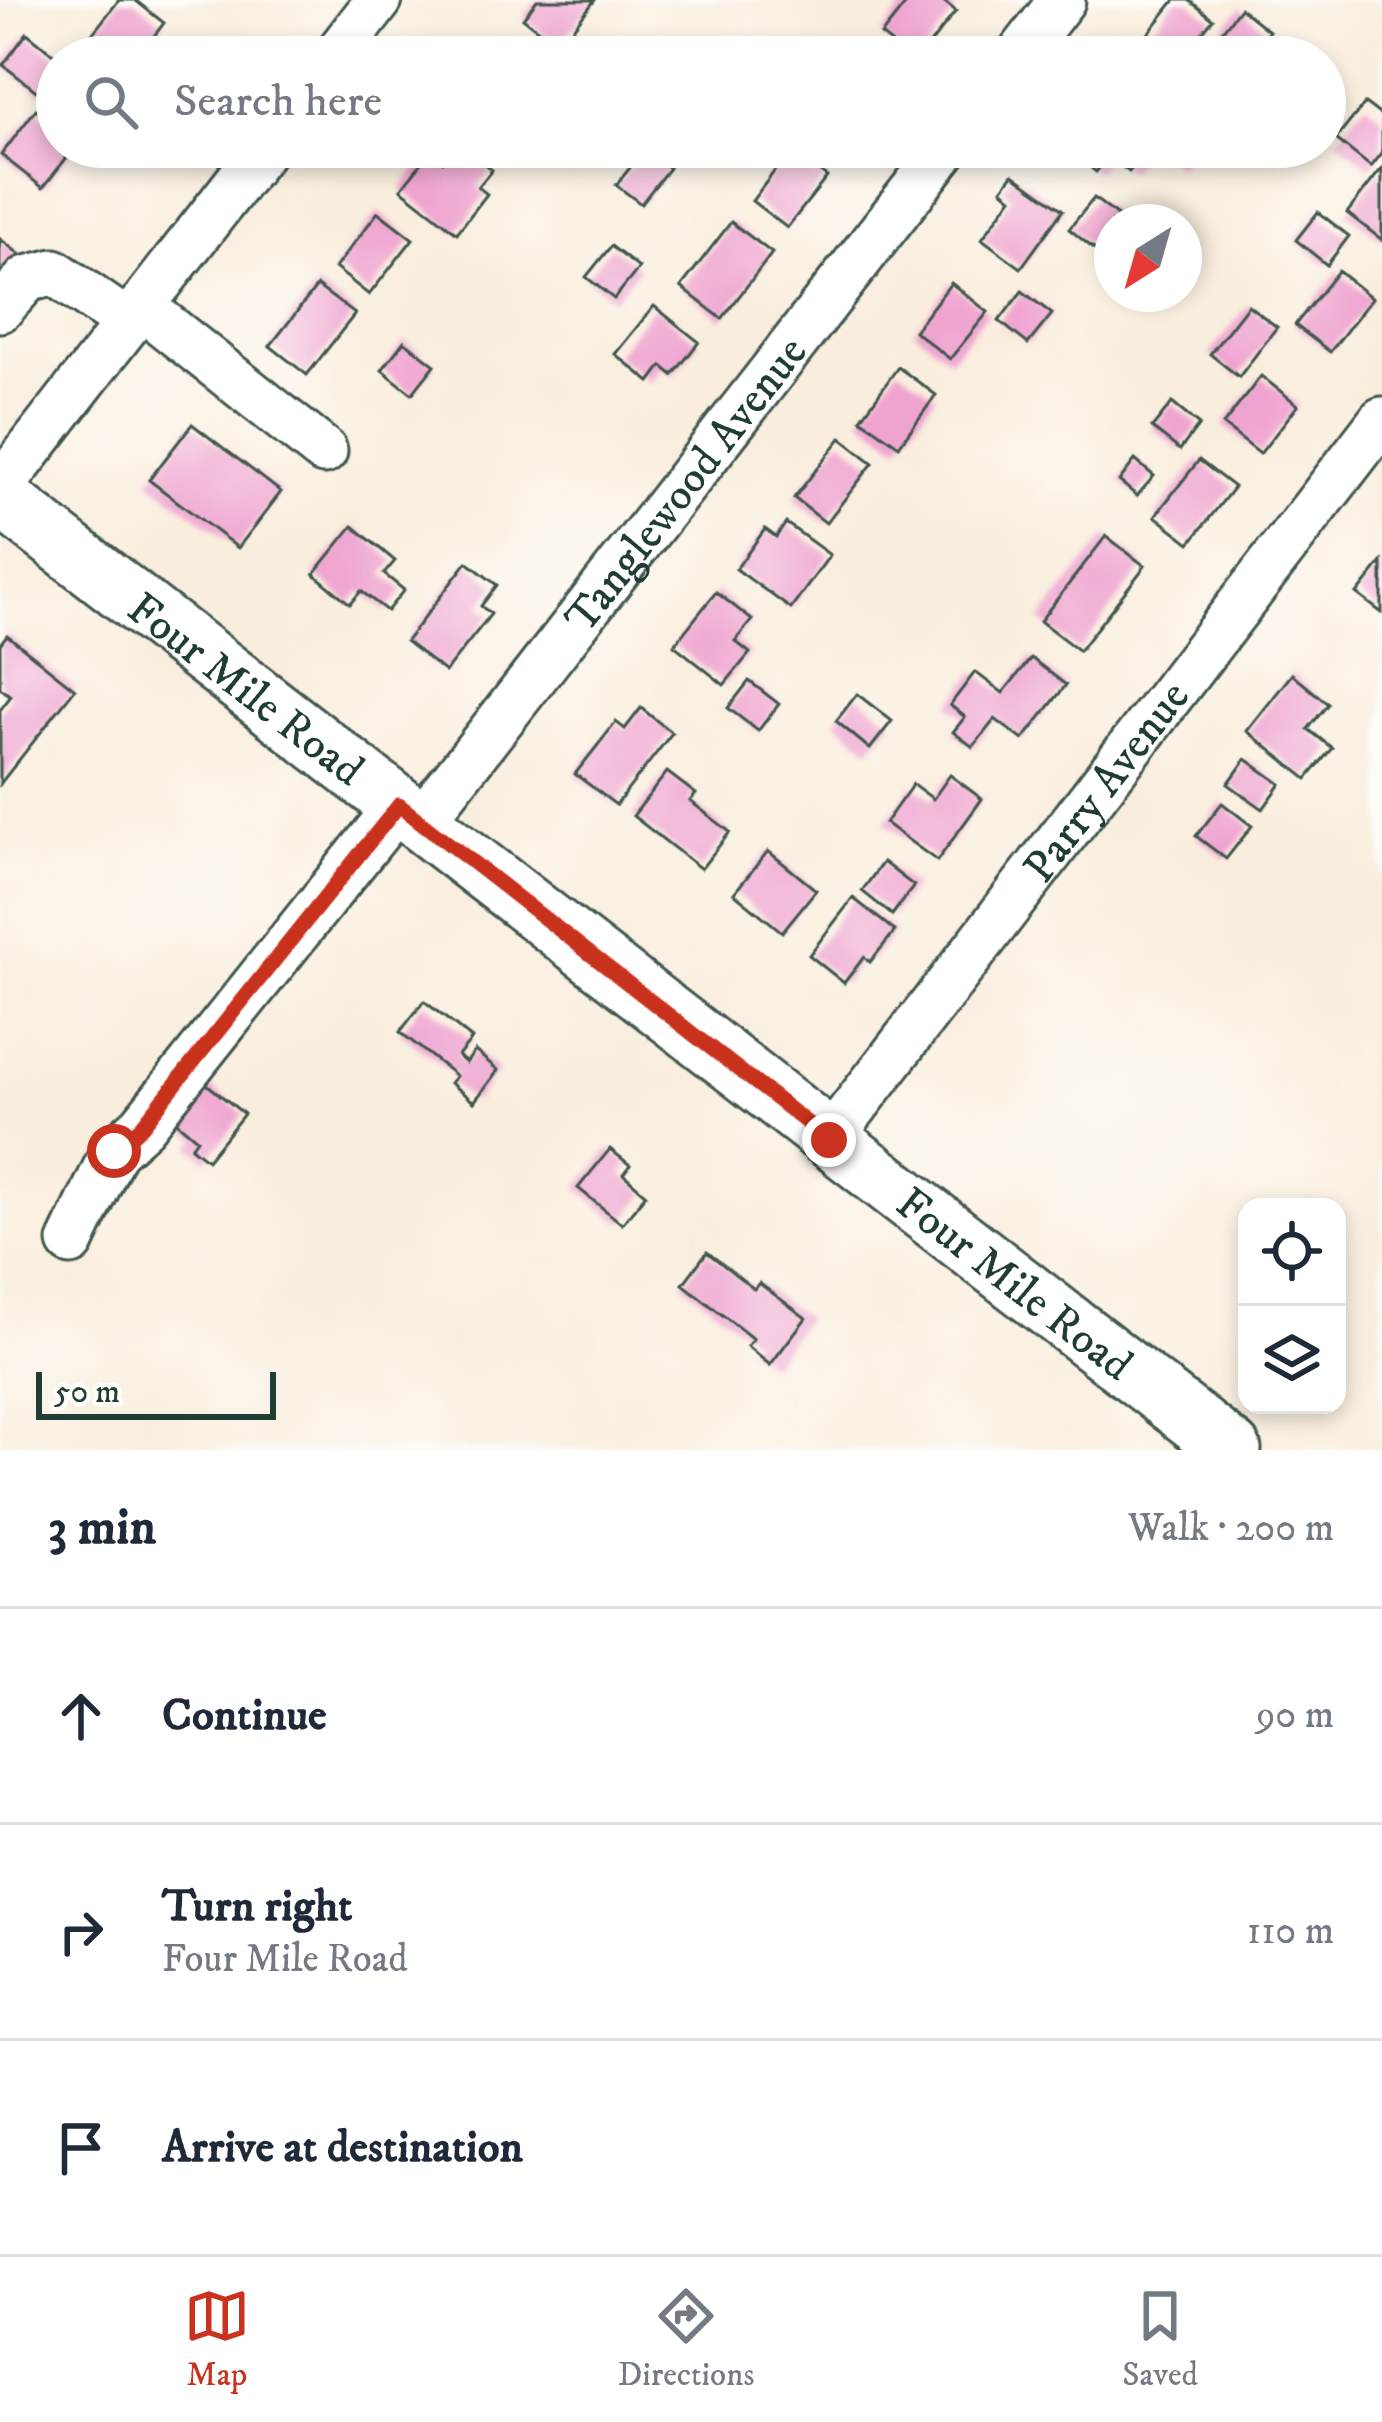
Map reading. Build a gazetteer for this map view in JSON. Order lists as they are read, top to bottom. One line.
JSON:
{"streets":{"main road":["Four Mile Road"],"street":["Tanglewood Avenue","Parry Avenue"]},"crossings":[["Tanglewood Avenue","Four Mile Road"],["Four Mile Road","Parry Avenue"]],"scale_bar":"50 m","north":"bottom left","page":{"search":"Search here","scale":"50 m","heading":["3 min","Walk · 200 m"],"list":[["Continue","90 m"],["Turn right","Four Mile Road","110 m"],"Arrive at destination"],"nav":["Map","Directions","Saved"]}}
